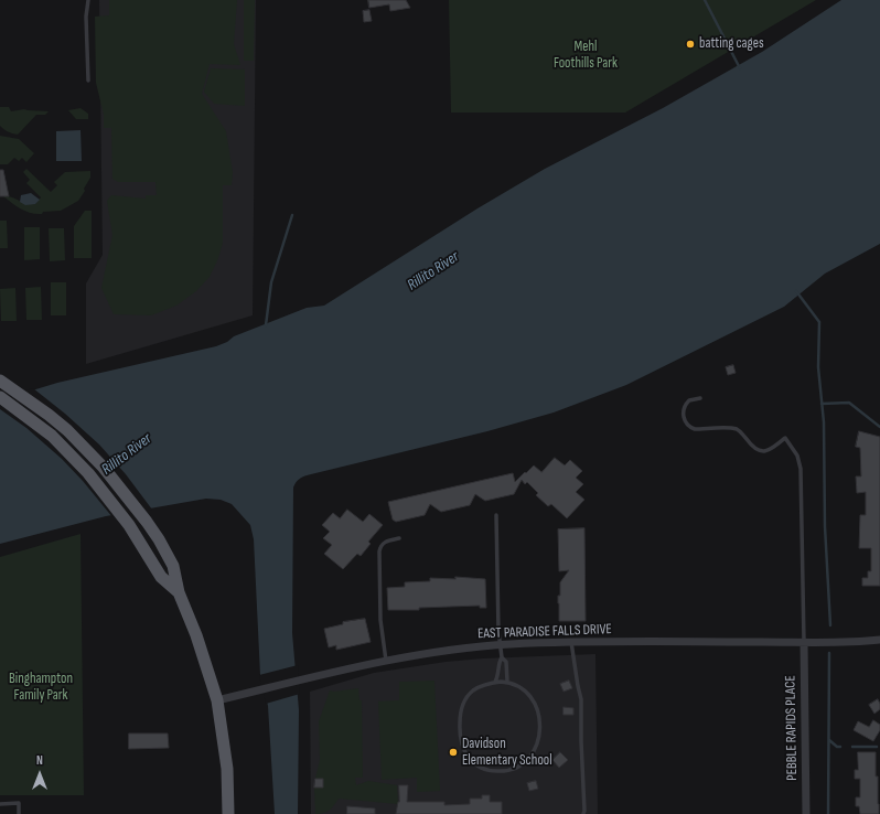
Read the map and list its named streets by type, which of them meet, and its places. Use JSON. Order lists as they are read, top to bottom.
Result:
{
  "streets": {
    "street": ["EAST PARADISE FALLS DRIVE", "PEBBLE RAPIDS PLACE"]
  },
  "crossings": [
    ["EAST PARADISE FALLS DRIVE", "PEBBLE RAPIDS PLACE"]
  ],
  "water": ["Rillito River"],
  "parks": ["Mehl Foothills Park", "Binghampton Family Park"],
  "places": ["batting cages", "Davidson Elementary School"],
  "north": "top"
}
